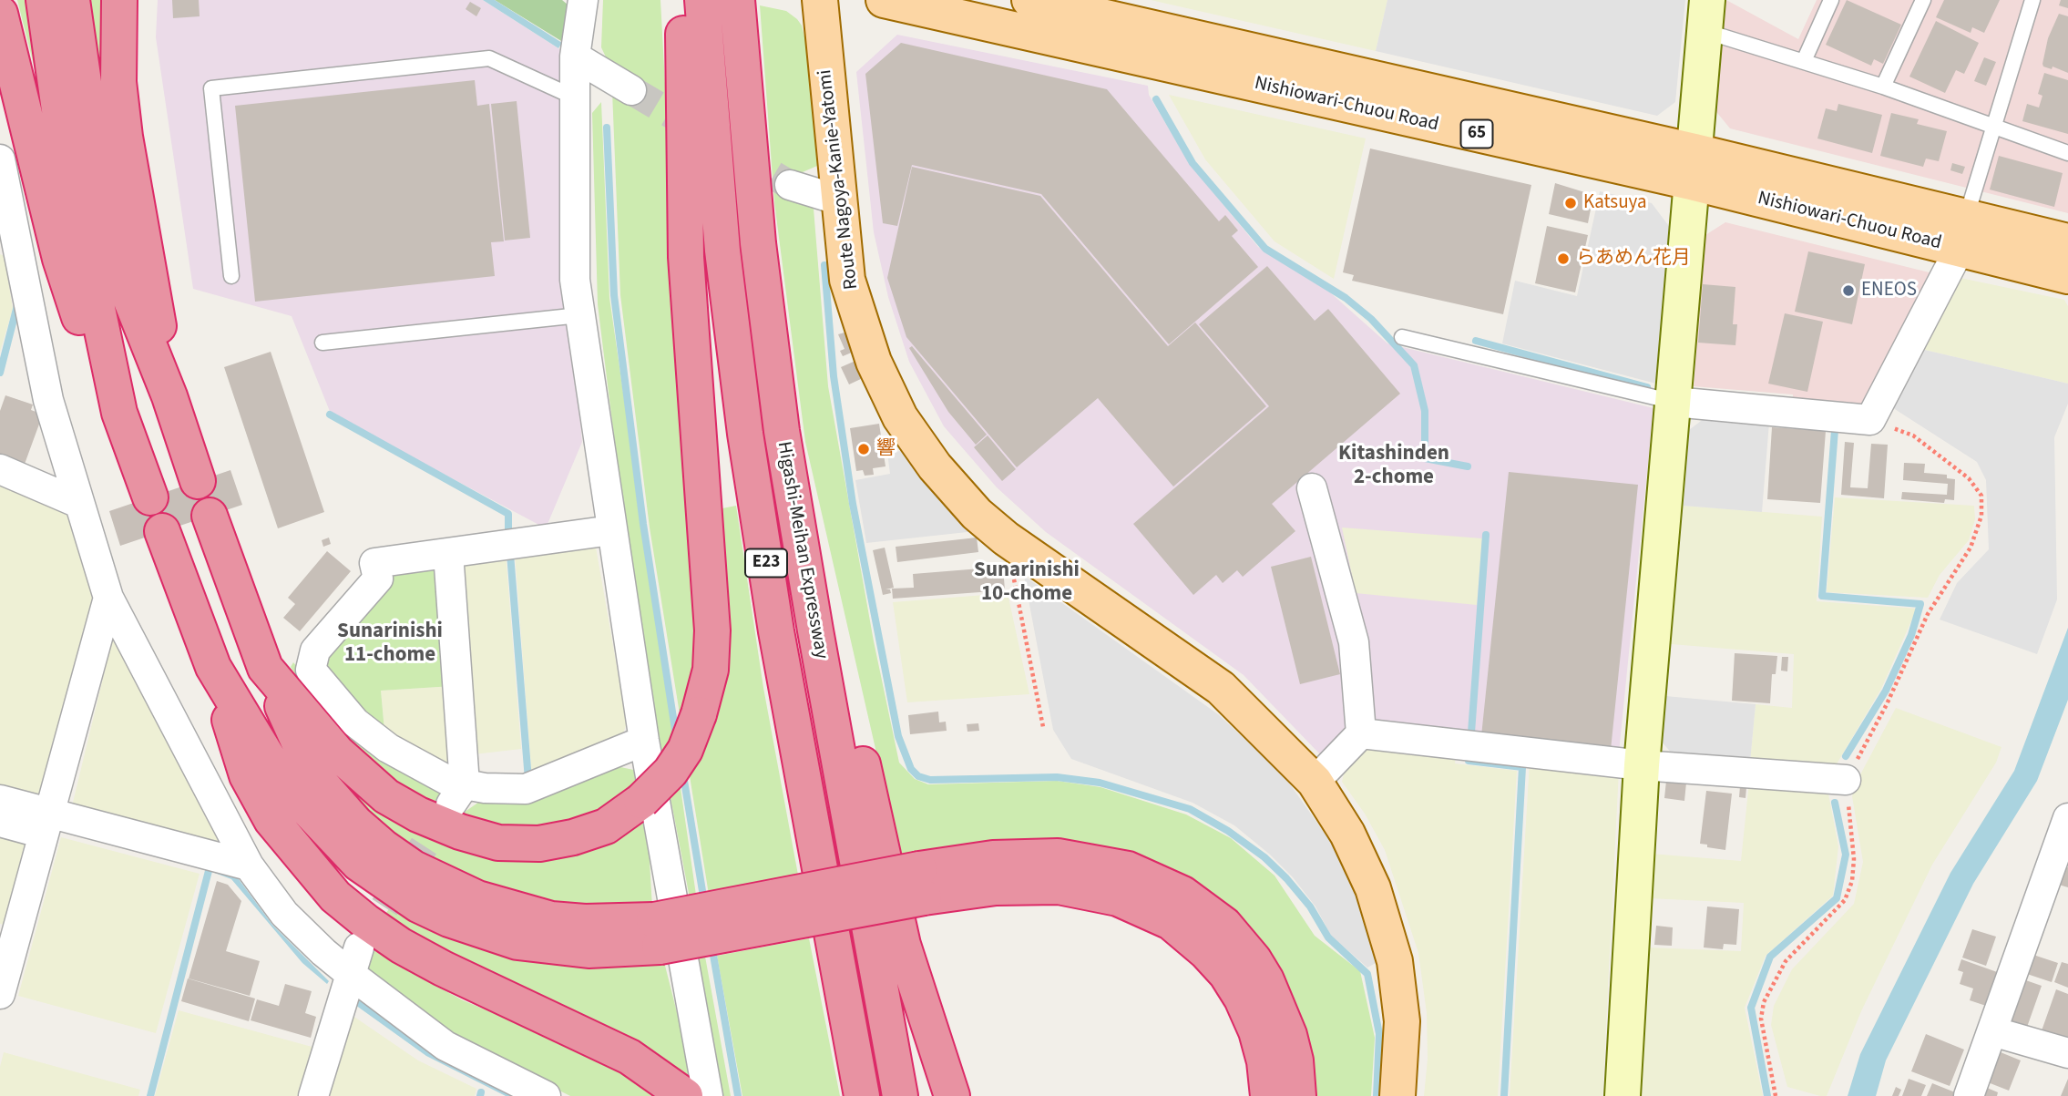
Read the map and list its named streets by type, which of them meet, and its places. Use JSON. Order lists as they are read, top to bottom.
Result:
{
  "streets": {
    "highway": ["Higashi-Meihan Expressway", "E23"],
    "main road": ["Nishiowari-Chuou Road", "65", "Route Nagoya-Kanie-Yatomi"]
  },
  "districts": ["Kitashinden 2-chome", "Sunarinishi 10-chome", "Sunarinishi 11-chome"],
  "places": [
    "Katsuya",
    "らあめん花月",
    "ENEOS",
    "響"
  ]
}
